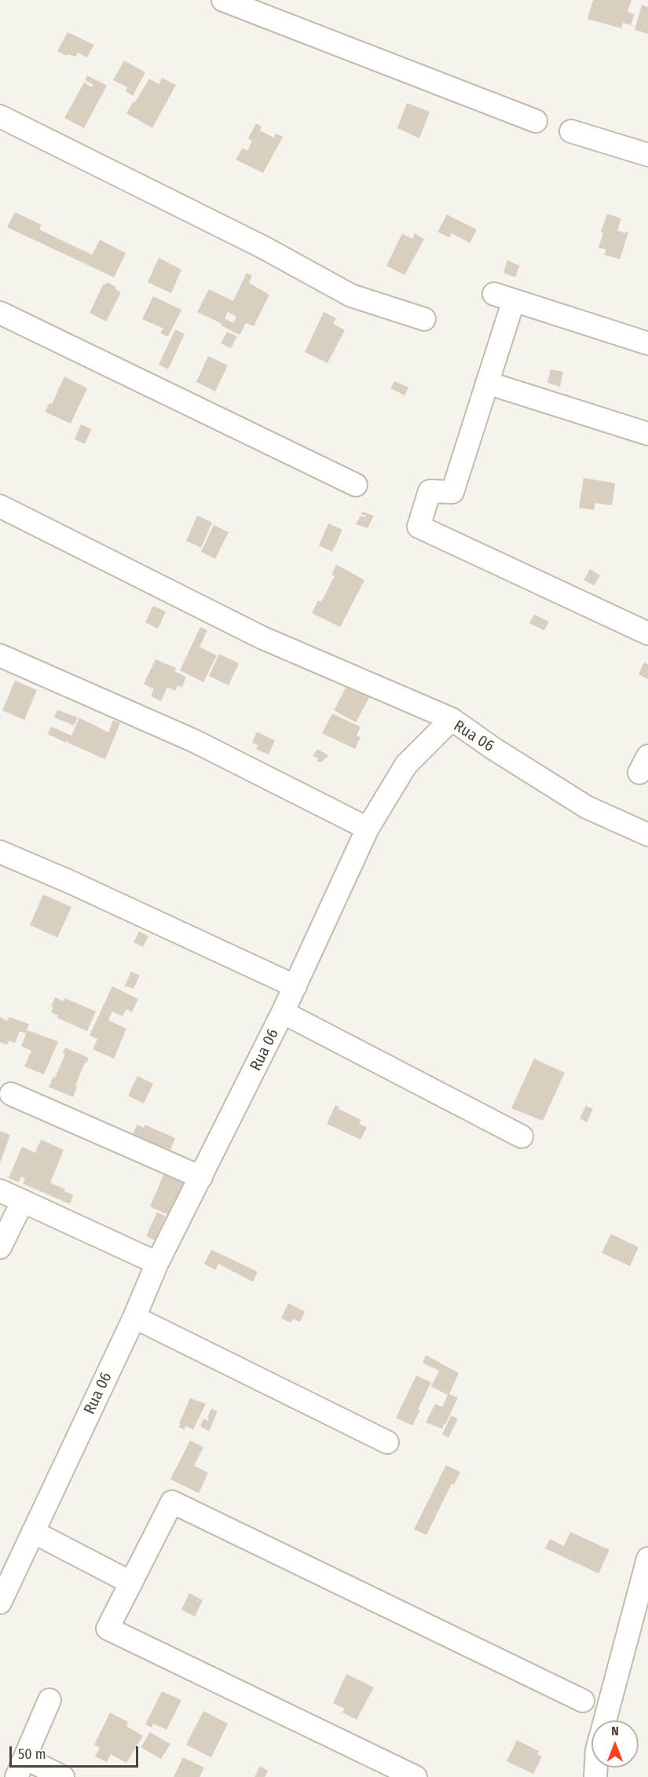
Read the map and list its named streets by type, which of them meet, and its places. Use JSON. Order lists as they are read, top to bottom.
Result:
{
  "streets": {
    "street": ["Rua 06"]
  },
  "scale_bar": "50 m",
  "north": "top"
}
